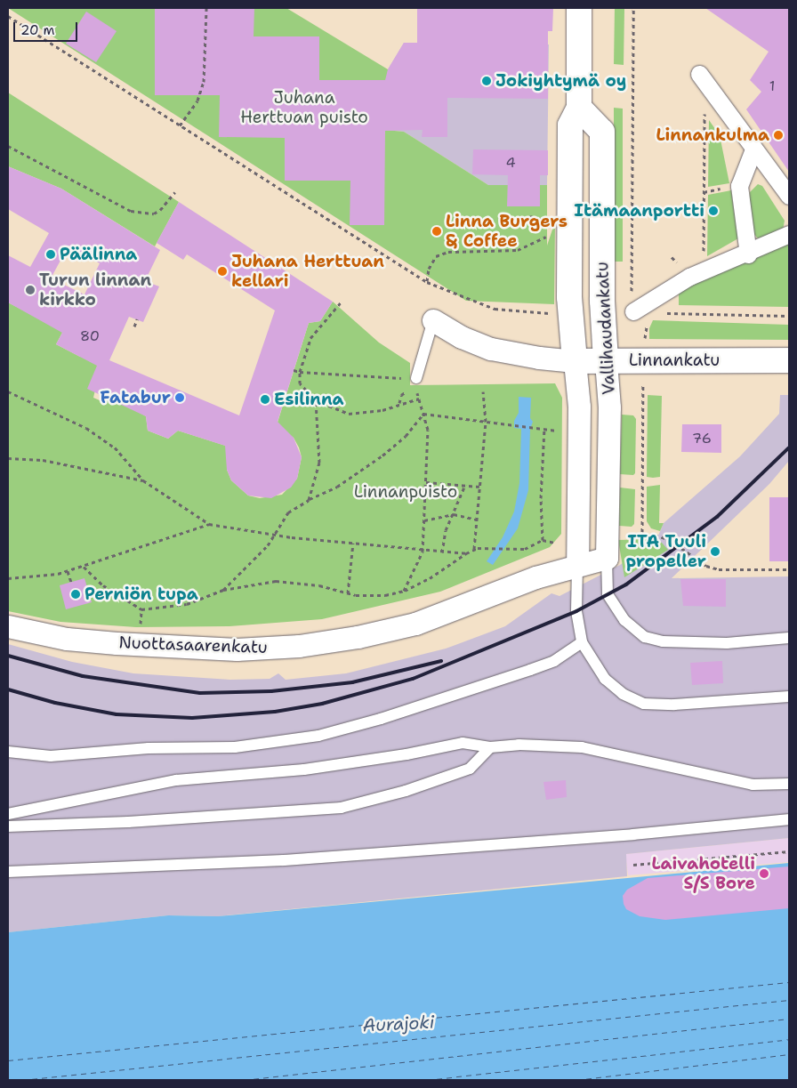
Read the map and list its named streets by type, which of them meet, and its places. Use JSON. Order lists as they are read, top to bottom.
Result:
{
  "streets": {
    "street": ["Vallihaudankatu", "Linnankatu", "Nuottasaarenkatu"]
  },
  "crossings": [
    ["Vallihaudankatu", "Linnankatu"],
    ["Vallihaudankatu", "Nuottasaarenkatu"]
  ],
  "water": ["Aurajoki"],
  "parks": ["Juhana Herttuan puisto", "Linnanpuisto"],
  "places": [
    "Jokiyhtymä oy",
    "Linnankulma",
    "Itämaanportti",
    "Linna Burgers & Coffee",
    "Päälinna",
    "Juhana Herttuan kellari",
    "Turun linnan kirkko",
    "Fatabur",
    "Esilinna",
    "ITA Tuuli propeller",
    "Perniön tupa",
    "Laivahotelli S/S Bore"
  ],
  "house_numbers": [
    "1",
    "4",
    "80",
    "76"
  ],
  "scale_bar": "20 m"
}
